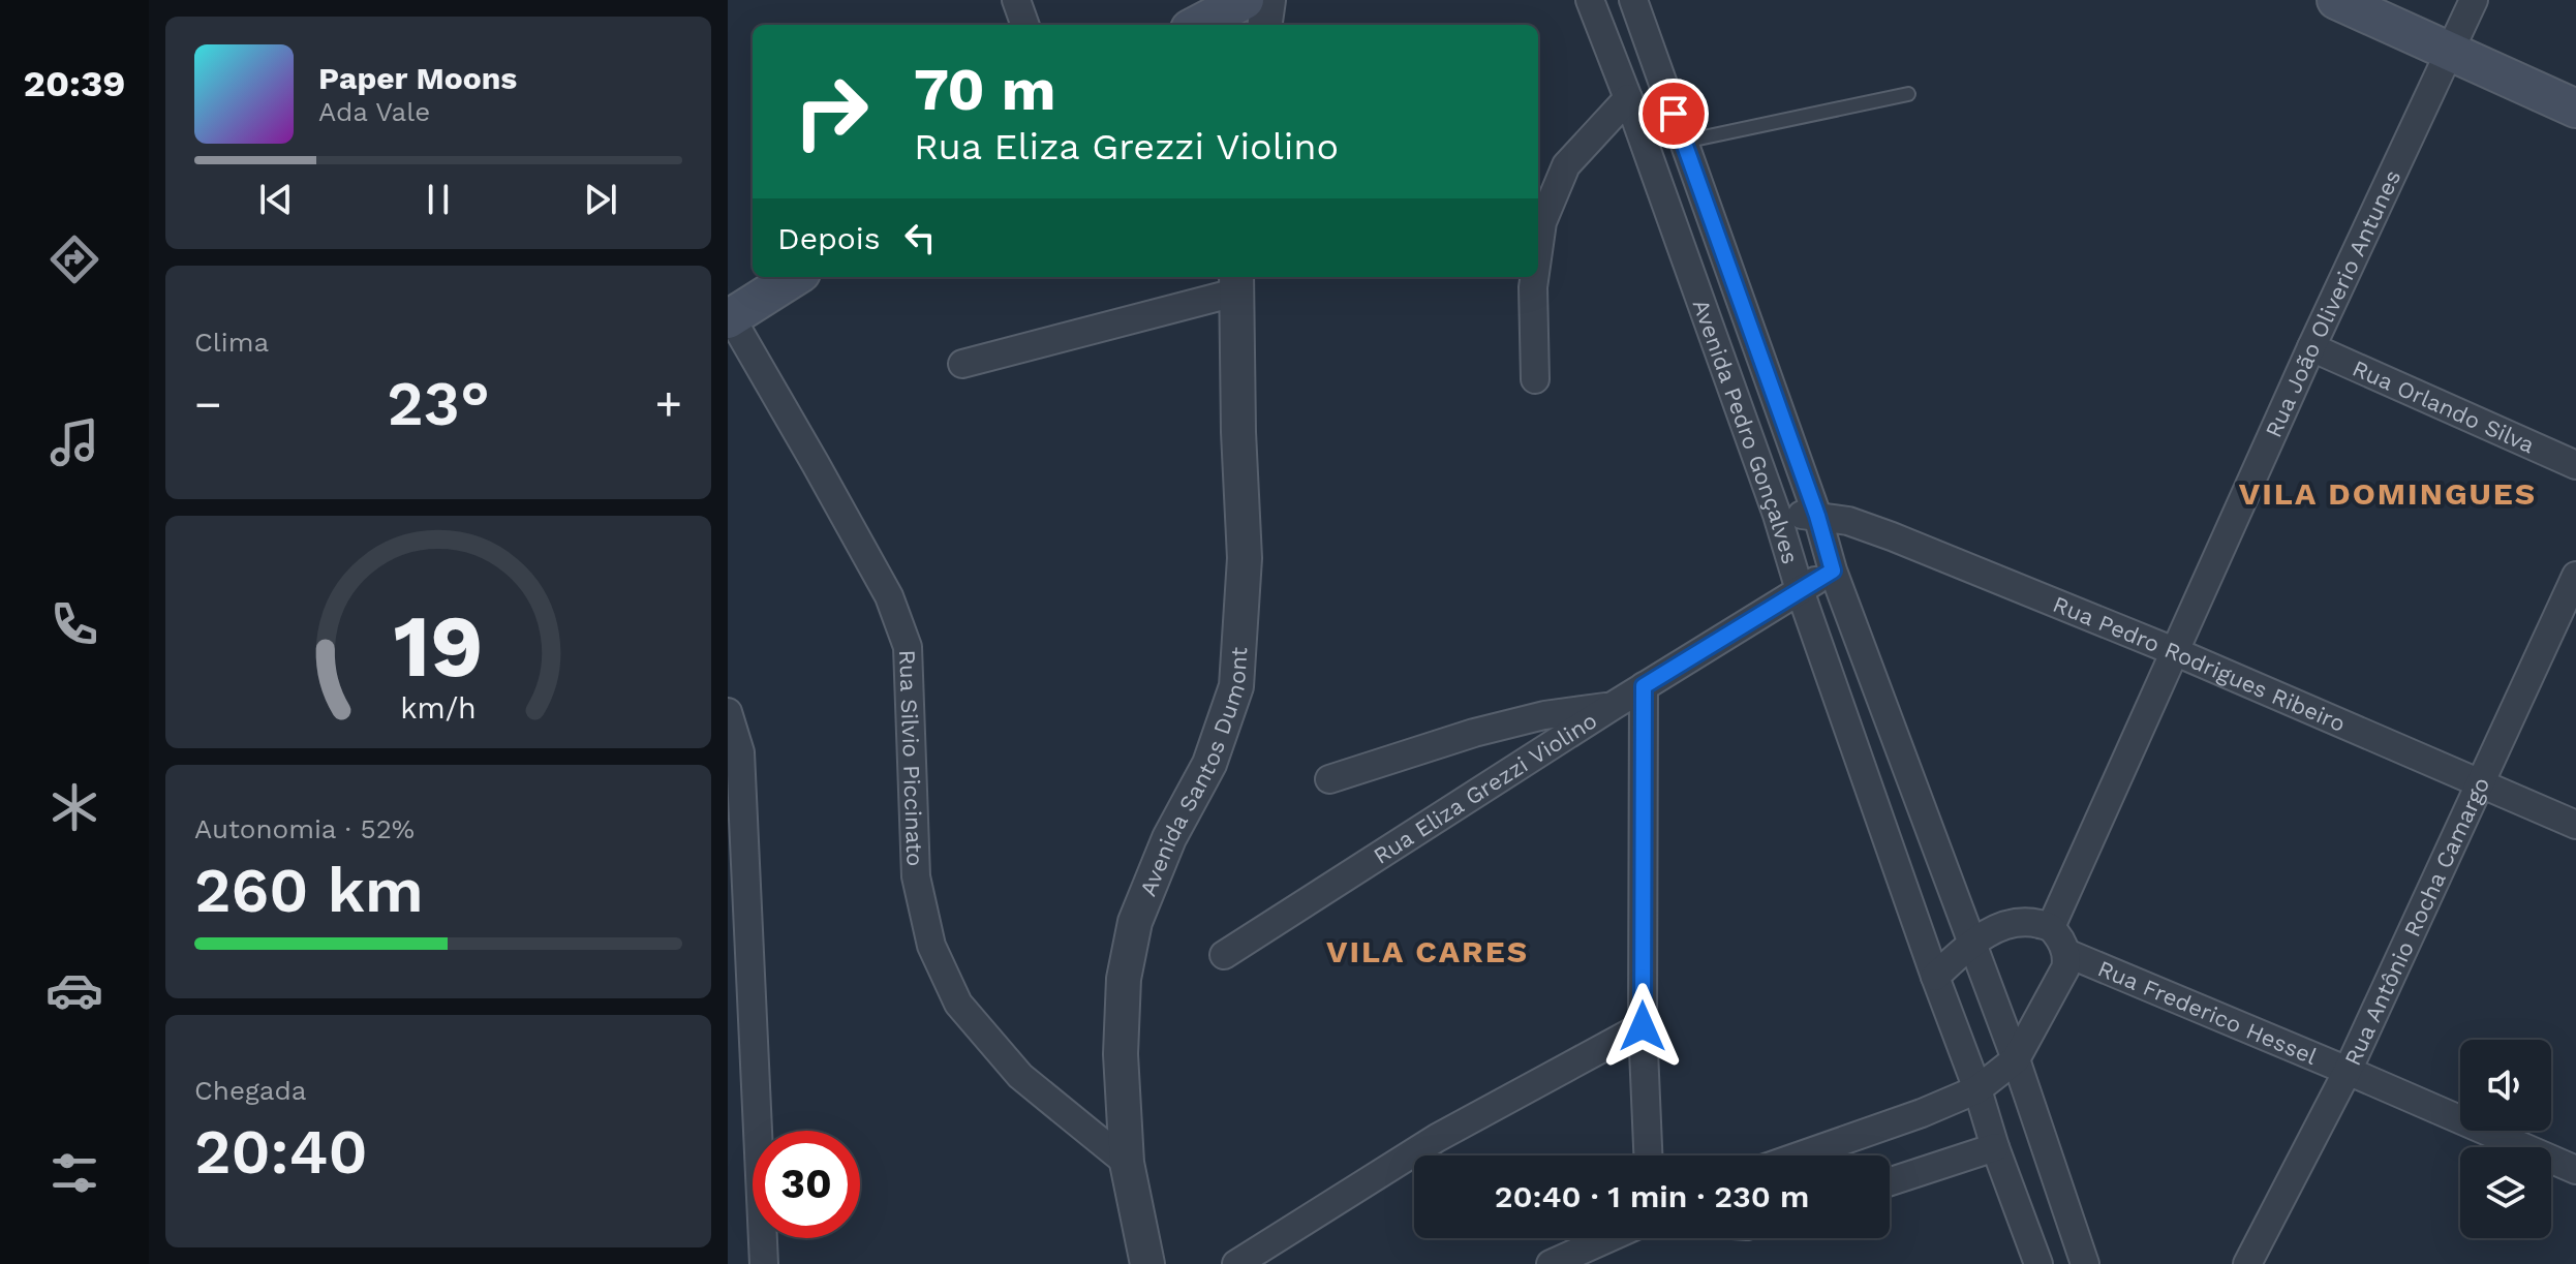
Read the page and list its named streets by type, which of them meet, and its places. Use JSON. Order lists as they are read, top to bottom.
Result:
{
  "streets": {
    "street": [
      "Rua João Oliverio Antunes",
      "Rua Orlando Silva",
      "Avenida Pedro Gonçalves",
      "Rua Pedro Rodrigues Ribeiro",
      "Rua Silvio Piccinato",
      "Avenida Santos Dumont",
      "Rua Eliza Grezzi Violino",
      "Rua Antônio Rocha Camargo",
      "Rua Frederico Hessel"
    ]
  },
  "crossings": [
    ["Rua João Oliverio Antunes", "Rua Orlando Silva"],
    ["Rua João Oliverio Antunes", "Rua Pedro Rodrigues Ribeiro"],
    ["Avenida Pedro Gonçalves", "Rua Pedro Rodrigues Ribeiro"],
    ["Avenida Pedro Gonçalves", "Rua Eliza Grezzi Violino"],
    ["Rua Pedro Rodrigues Ribeiro", "Rua Antônio Rocha Camargo"],
    ["Rua Silvio Piccinato", "Avenida Santos Dumont"],
    ["Rua Antônio Rocha Camargo", "Rua Frederico Hessel"]
  ],
  "districts": ["VILA DOMINGUES", "VILA CARES"],
  "page": {
    "tabs": "20:39",
    "turn": ["70 m", "Rua Eliza Grezzi Violino"],
    "song": ["Paper Moons", "Ada Vale"],
    "then": "Depois",
    "tile": [
      "Clima",
      ["Autonomia · 52%", "260 km"],
      ["Chegada", "20:40"]
    ],
    "heat": ["−", "23°", "+"],
    "limit": "30",
    "trip": "20:40 · 1 min · 230 m",
    "gauge": ["19", "km/h"]
  }
}
